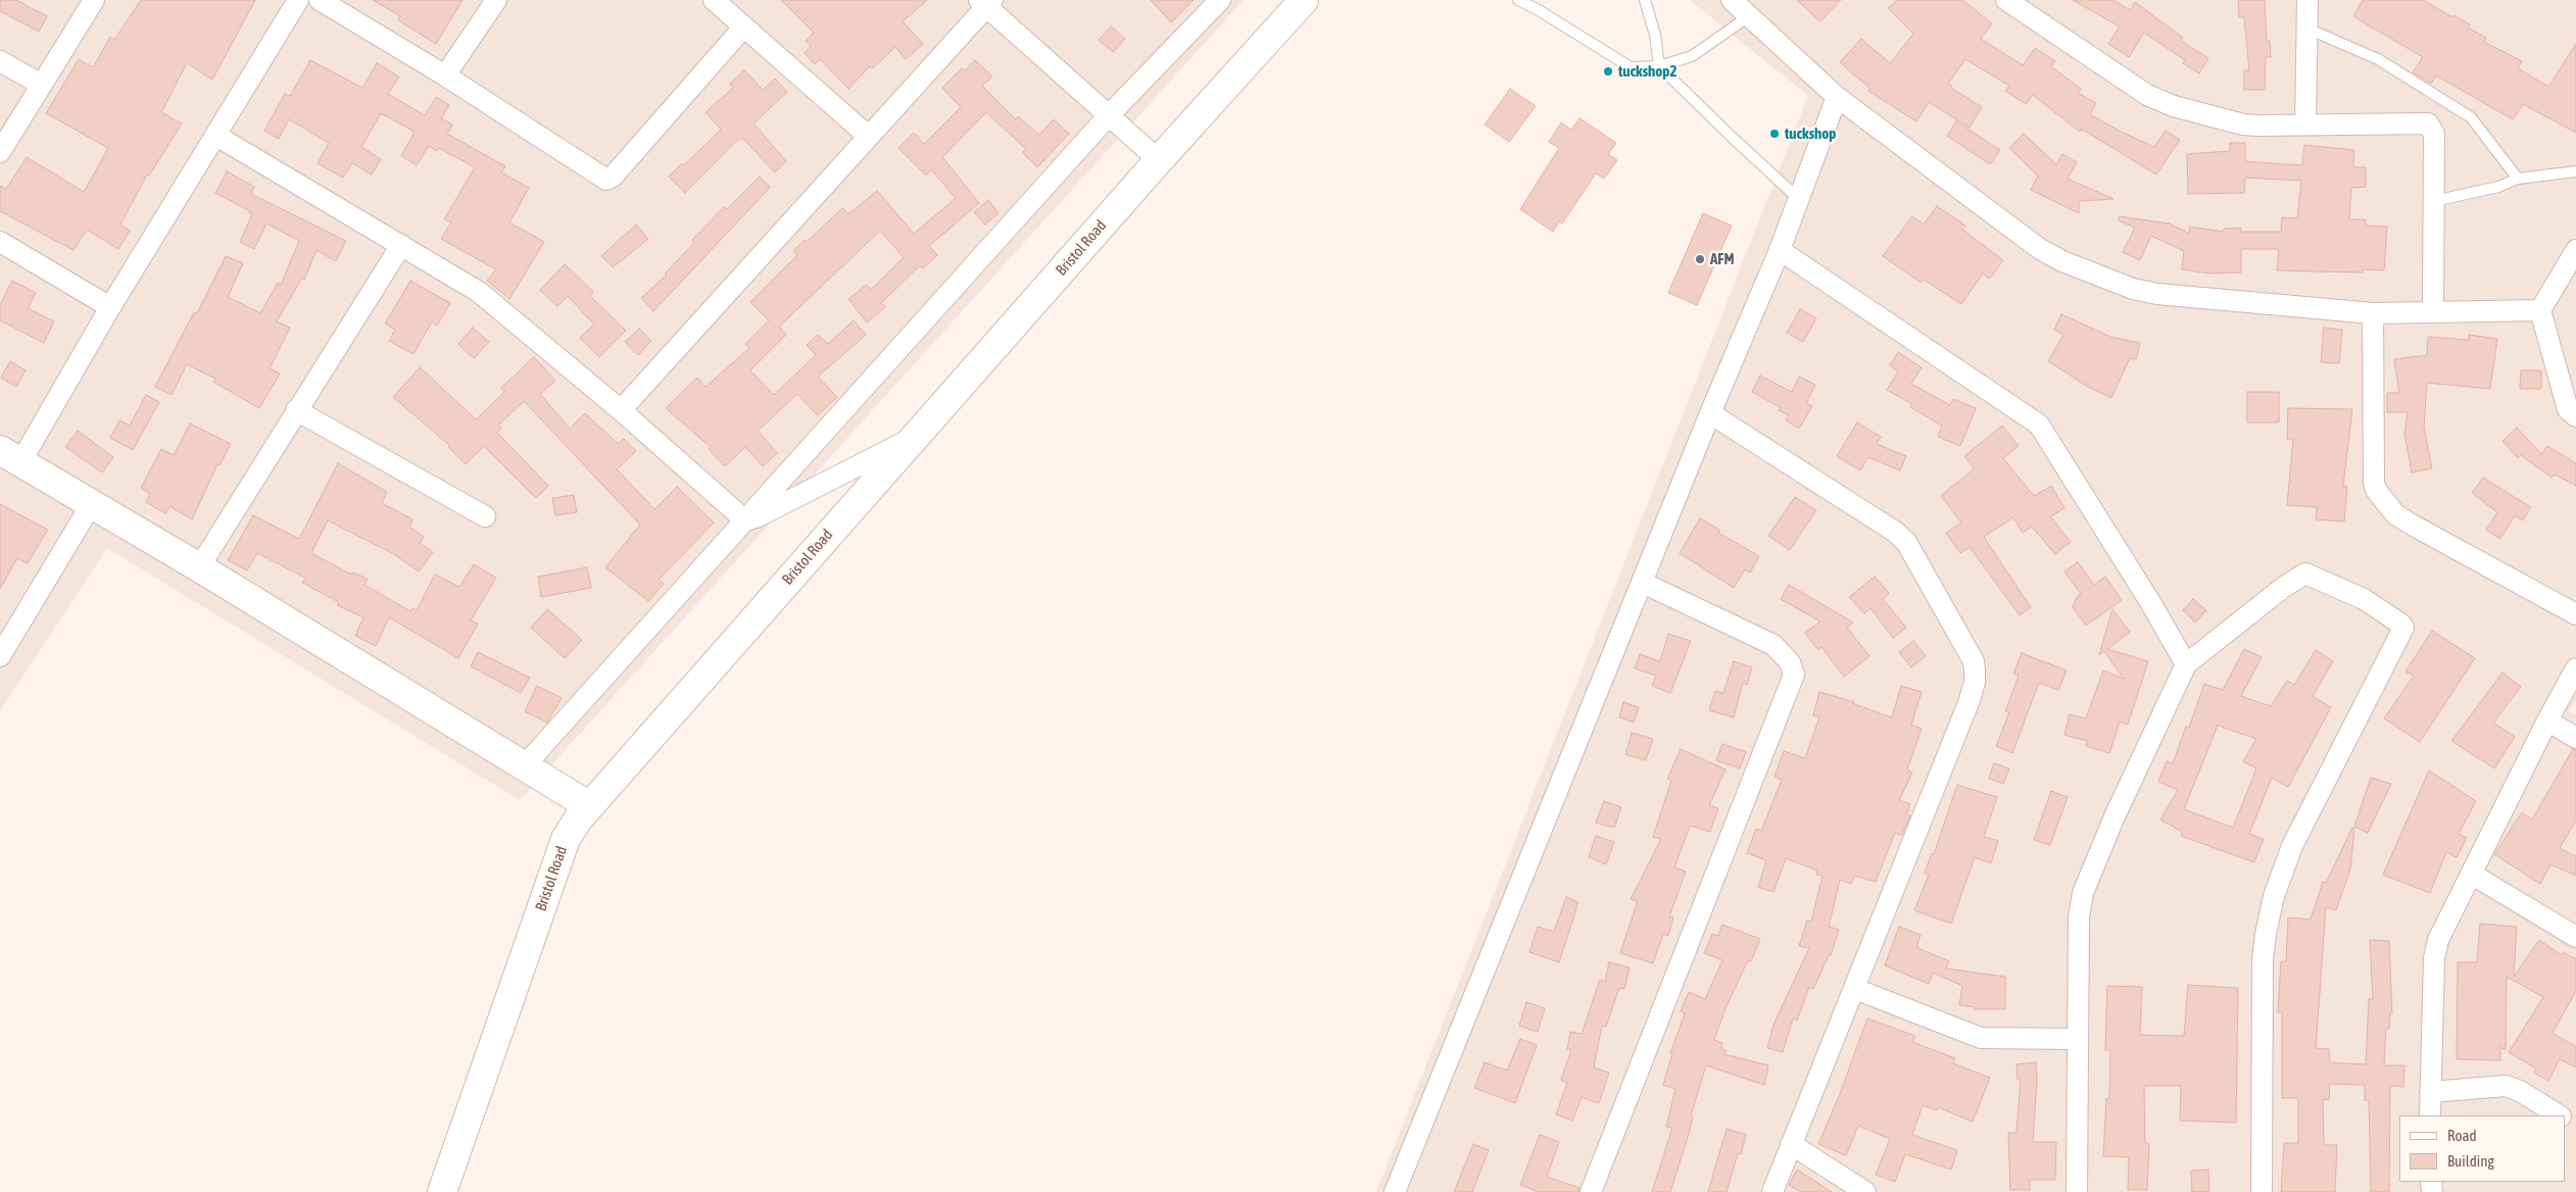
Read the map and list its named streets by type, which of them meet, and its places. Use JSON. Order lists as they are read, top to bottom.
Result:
{
  "streets": {
    "street": ["Bristol Road"]
  },
  "places": ["tuckshop2", "tuckshop", "AFM"],
  "legend": ["Road", "Building"]
}
